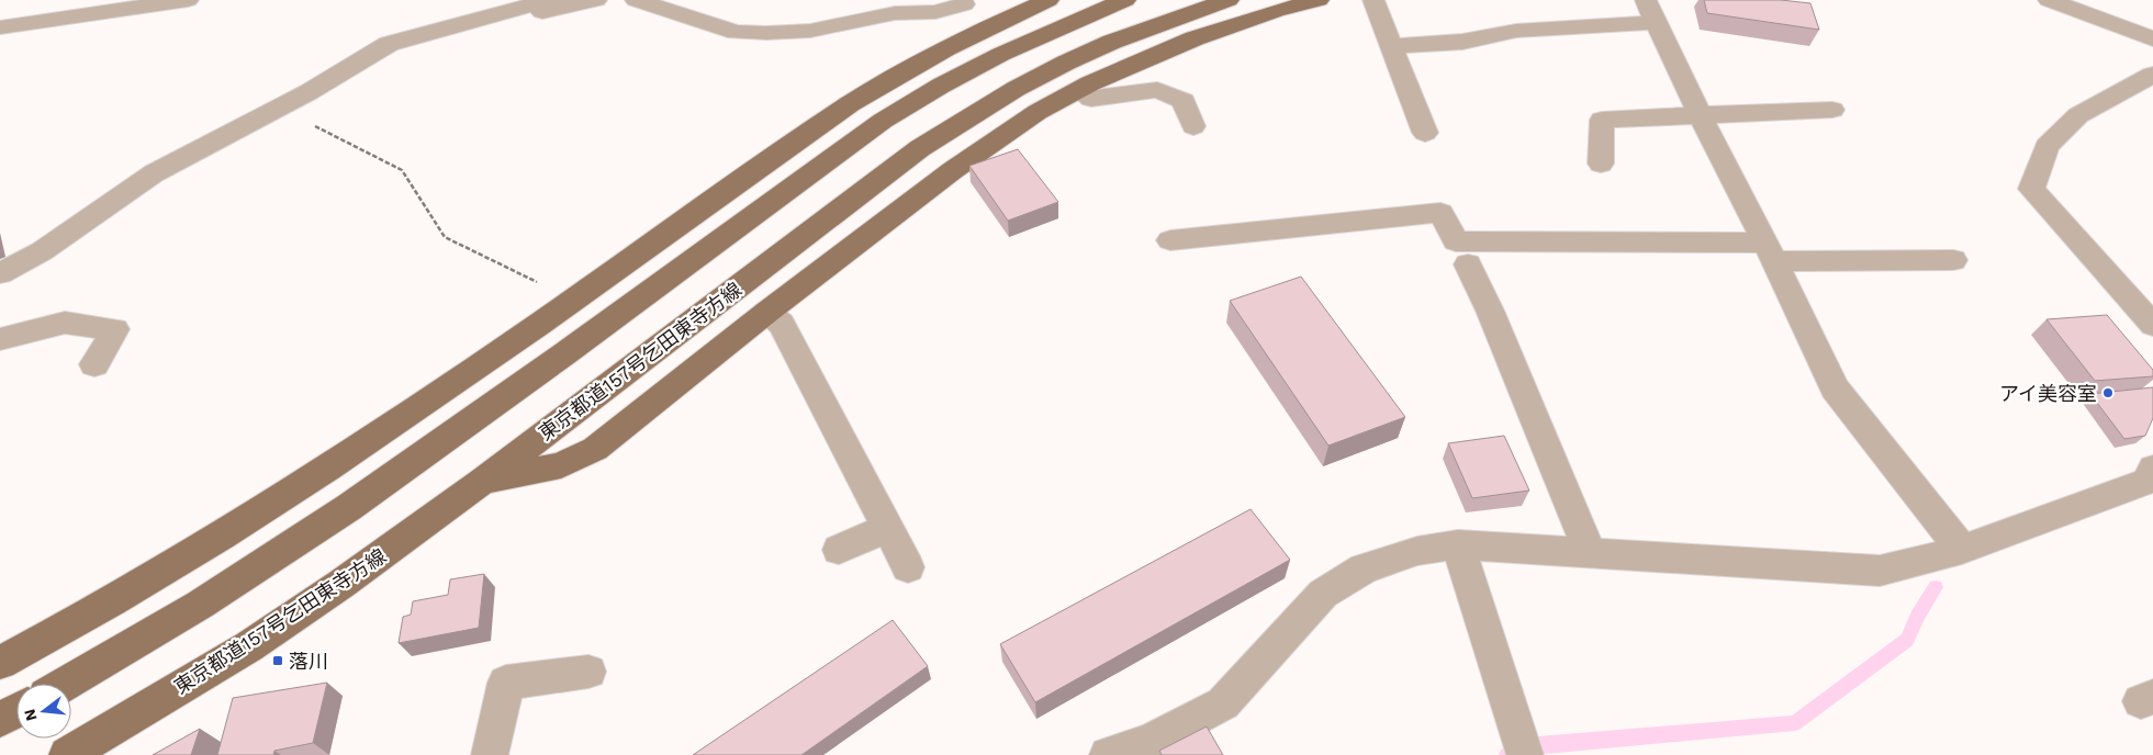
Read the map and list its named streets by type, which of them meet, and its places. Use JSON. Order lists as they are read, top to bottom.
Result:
{
  "streets": {
    "main road": ["東京都道157号乞田東寺方線"]
  },
  "places": {
    "other": ["アイ美容室"],
    "transit": ["落川"]
  },
  "north": "left"
}
